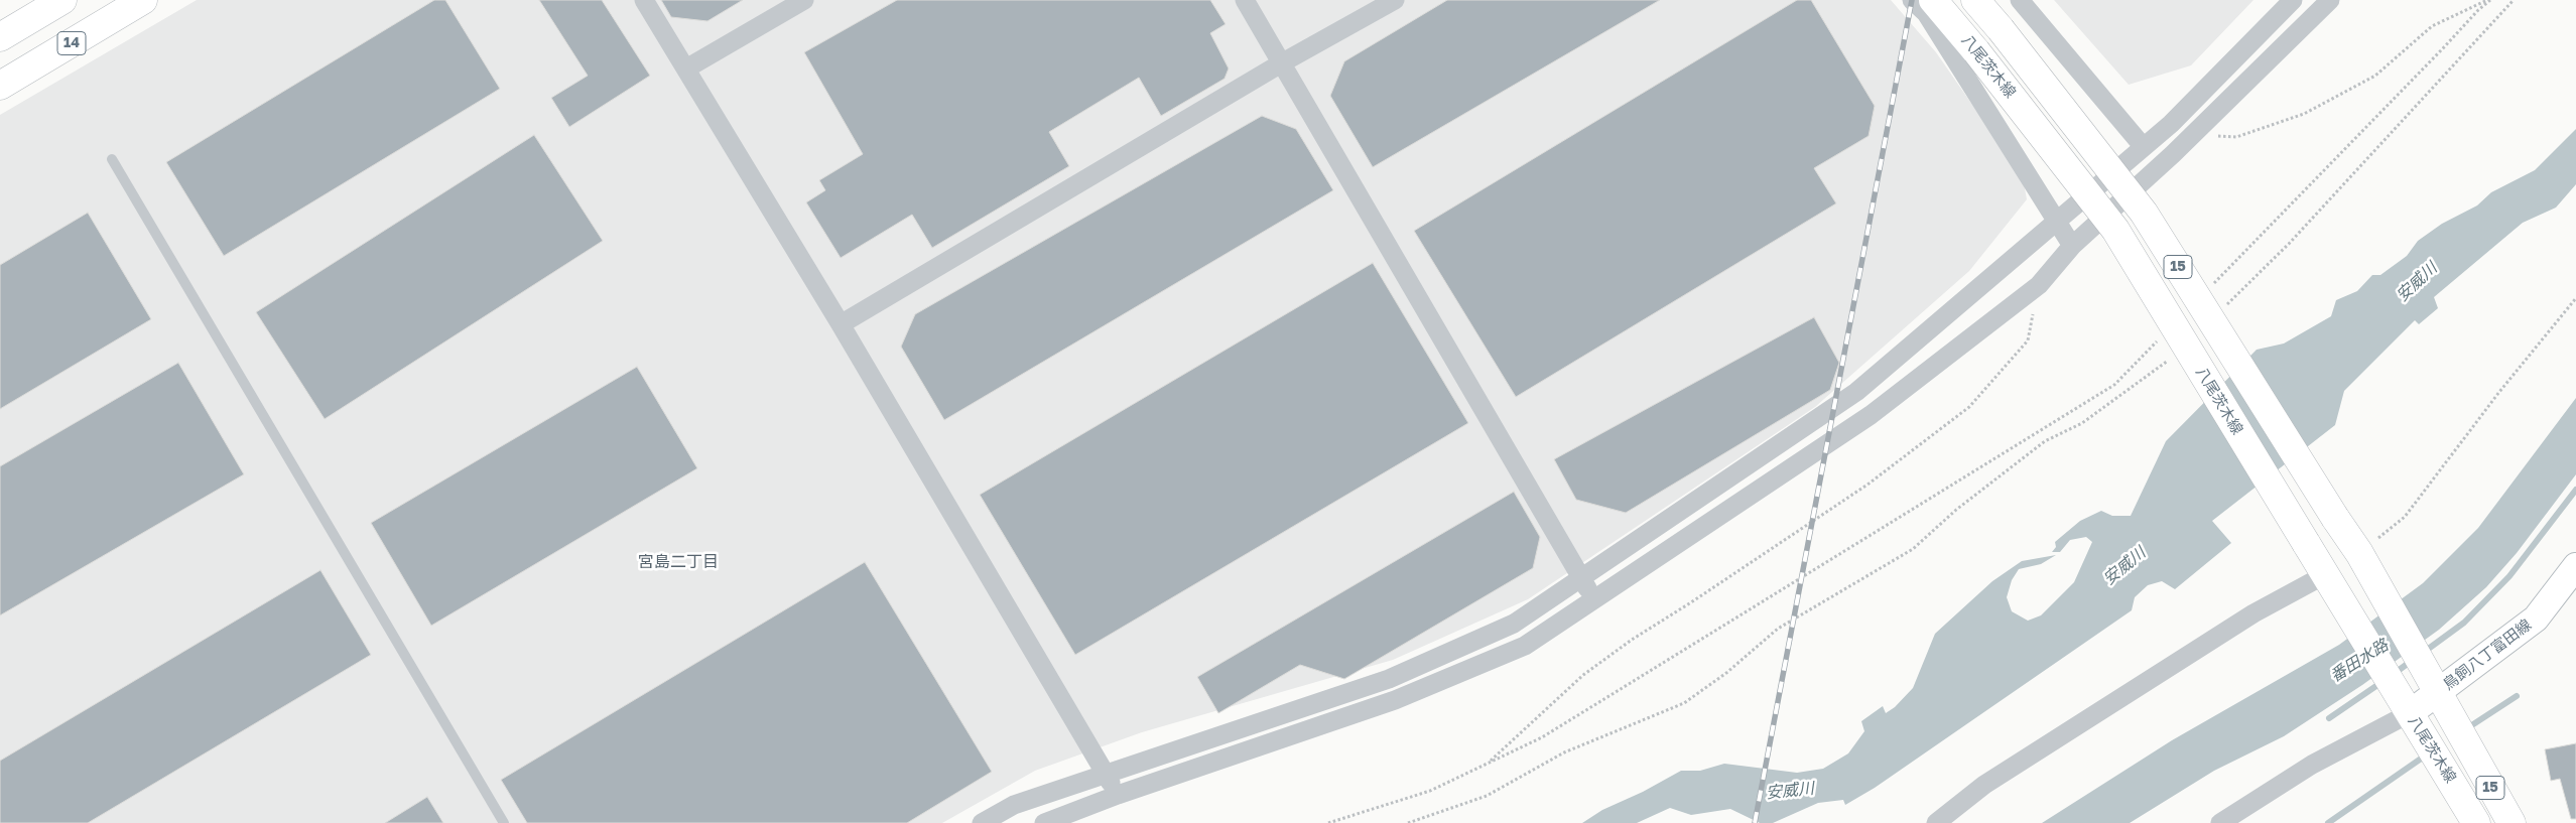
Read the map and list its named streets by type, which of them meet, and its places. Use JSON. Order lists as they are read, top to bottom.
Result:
{
  "streets": {
    "main road": [
      "14",
      "八尾茨木線",
      "15",
      "鳥飼八丁富田線"
    ]
  },
  "crossings": [
    ["八尾茨木線", "鳥飼八丁富田線"]
  ],
  "districts": ["宮島二丁目"],
  "water": ["安威川", "番田水路"]
}
